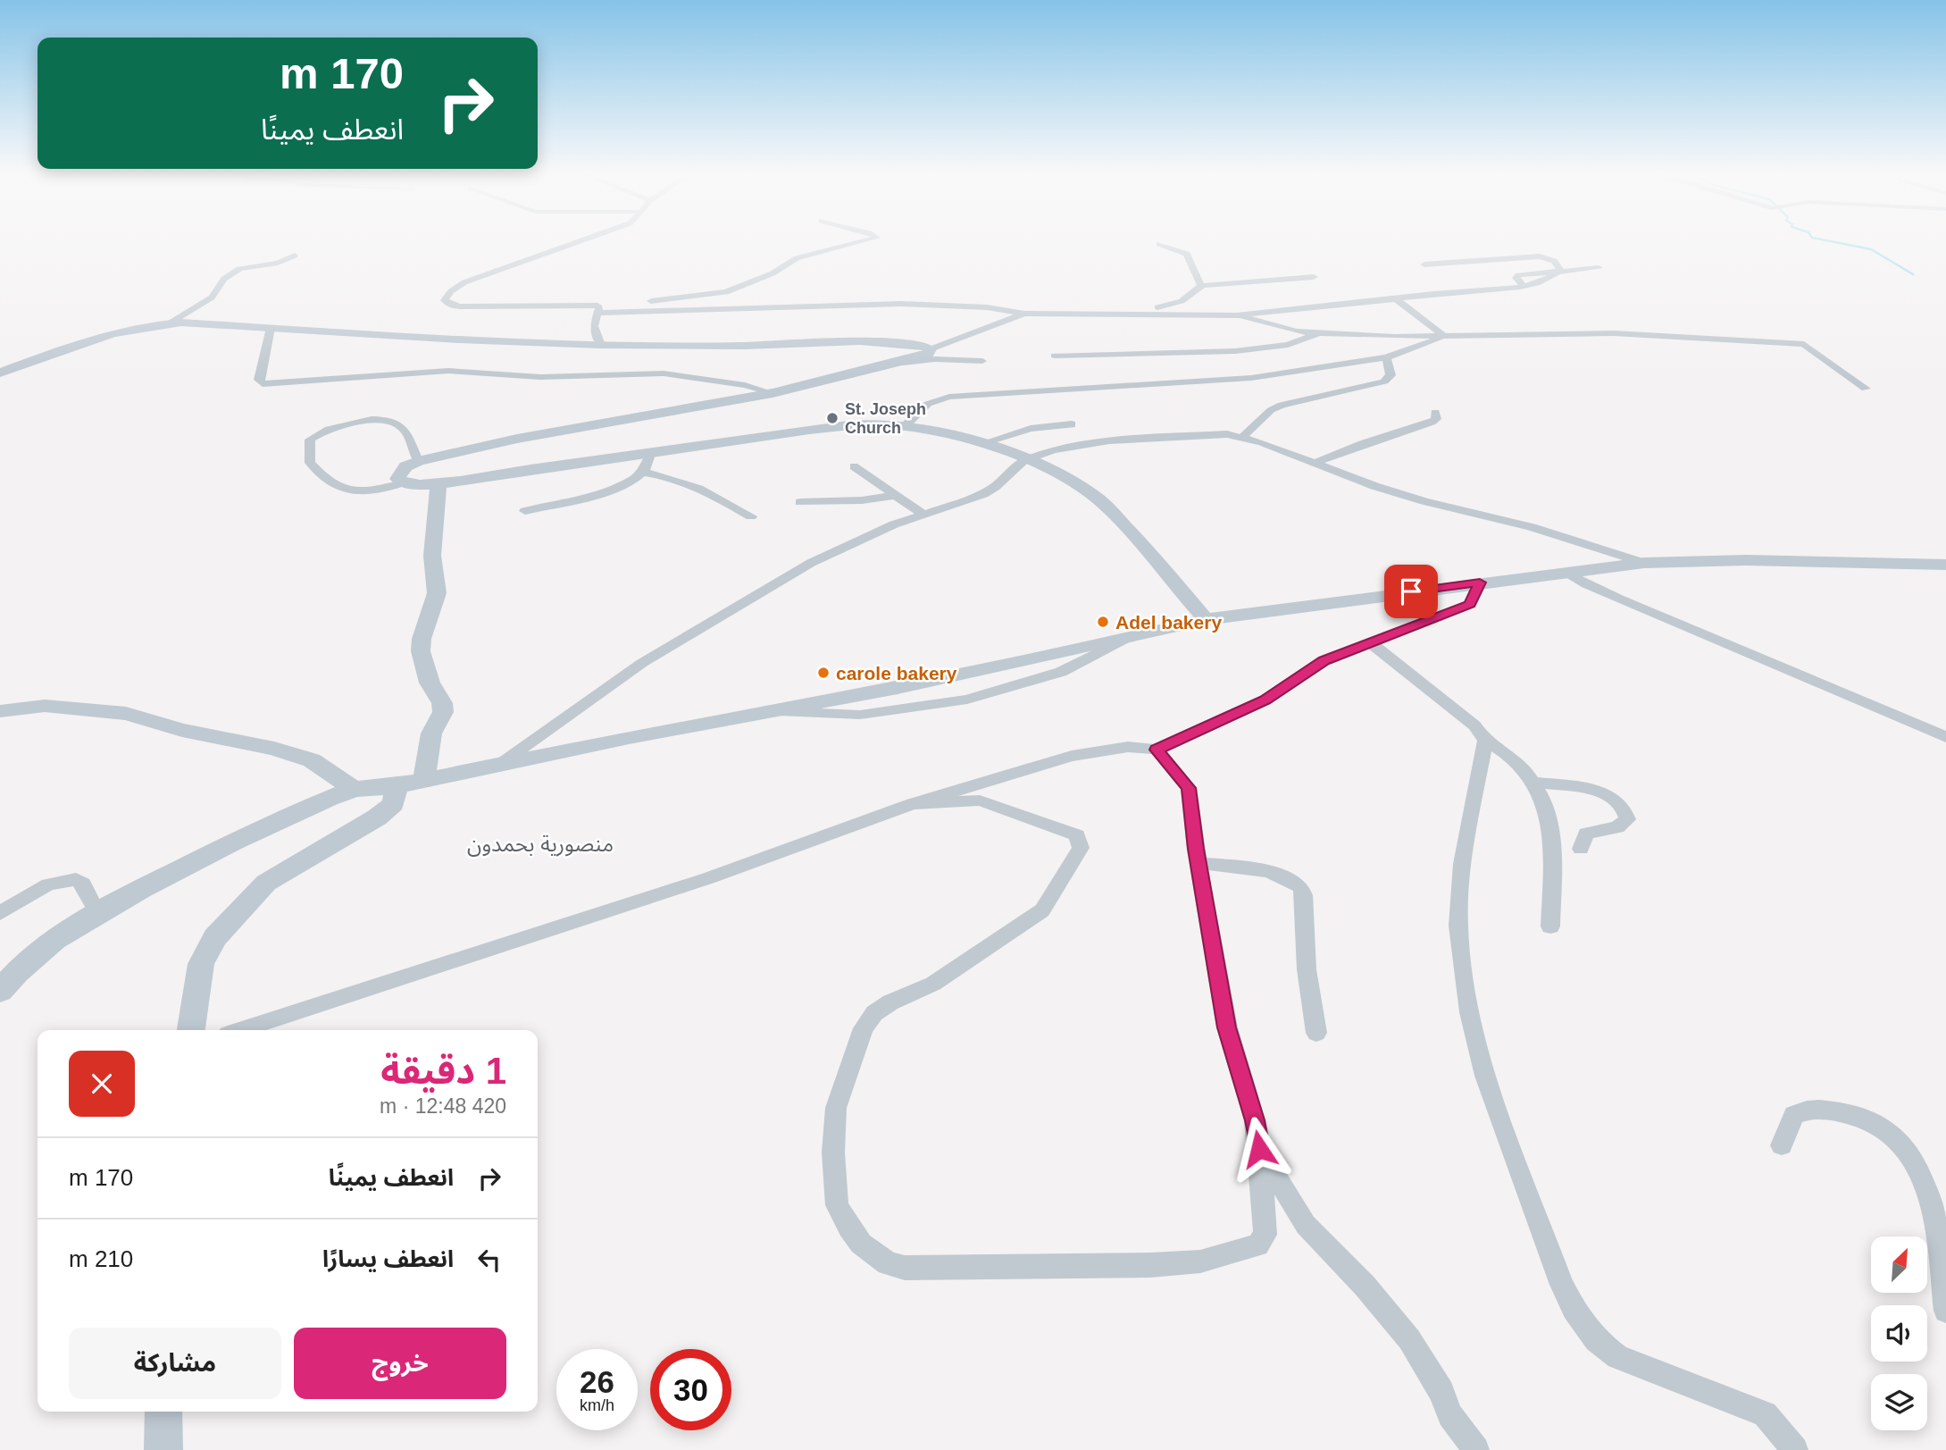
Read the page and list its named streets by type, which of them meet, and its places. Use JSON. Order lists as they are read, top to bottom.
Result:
{
  "districts": ["منصورية بحمدون"],
  "places": ["St. Joseph Church", "Adel bakery", "carole bakery"],
  "north": "top right",
  "page": {
    "turn": ["170 m", "انعطف يمينًا"],
    "heading": ["1 دقيقة", "420 m · 12:48"],
    "list": [
      {
        "name": "انعطف يمينًا",
        "value": "170 m"
      },
      {
        "name": "انعطف يسارًا",
        "value": "210 m"
      }
    ],
    "buttons": ["خروج", "مشاركة"],
    "speed": "26 km/h",
    "limit": "30"
  }
}
